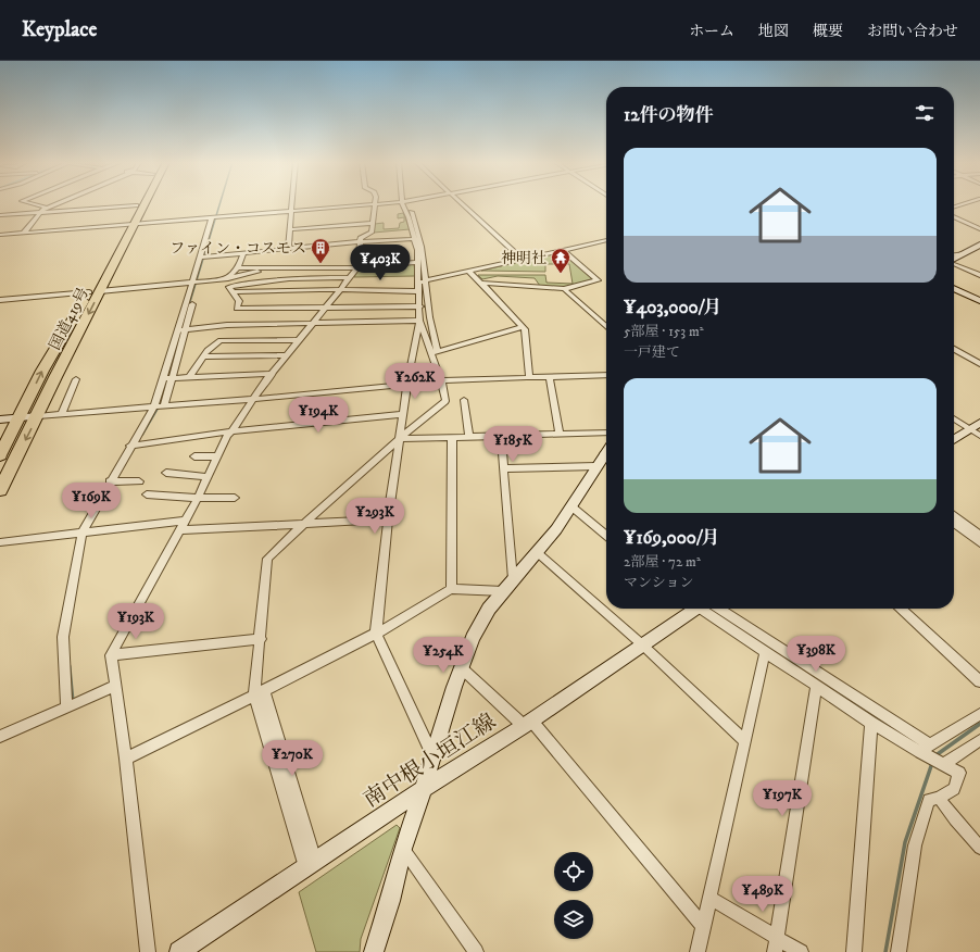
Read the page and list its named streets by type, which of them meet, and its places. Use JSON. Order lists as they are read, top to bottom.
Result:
{
  "streets": {
    "highway": ["国道419号"],
    "street": ["南中根小垣江線"]
  },
  "places": {
    "building": ["ファイン・コスモス"],
    "temple": ["神明社"]
  },
  "page": {
    "header": "Keyplace",
    "nav": [
      "ホーム",
      "地図",
      "概要",
      "お問い合わせ"
    ],
    "heading": "12件の物件",
    "list": [
      {
        "name": "¥403,000/月",
        "note": "5部屋 · 153 m² · 一戸建て"
      },
      {
        "name": "¥169,000/月",
        "note": "2部屋 · 72 m² · マンション"
      }
    ],
    "price": [
      "¥403K",
      "¥262K",
      "¥194K",
      "¥185K",
      "¥169K",
      "¥293K",
      "¥193K",
      "¥398K",
      "¥254K",
      "¥270K",
      "¥197K",
      "¥489K"
    ]
  }
}
